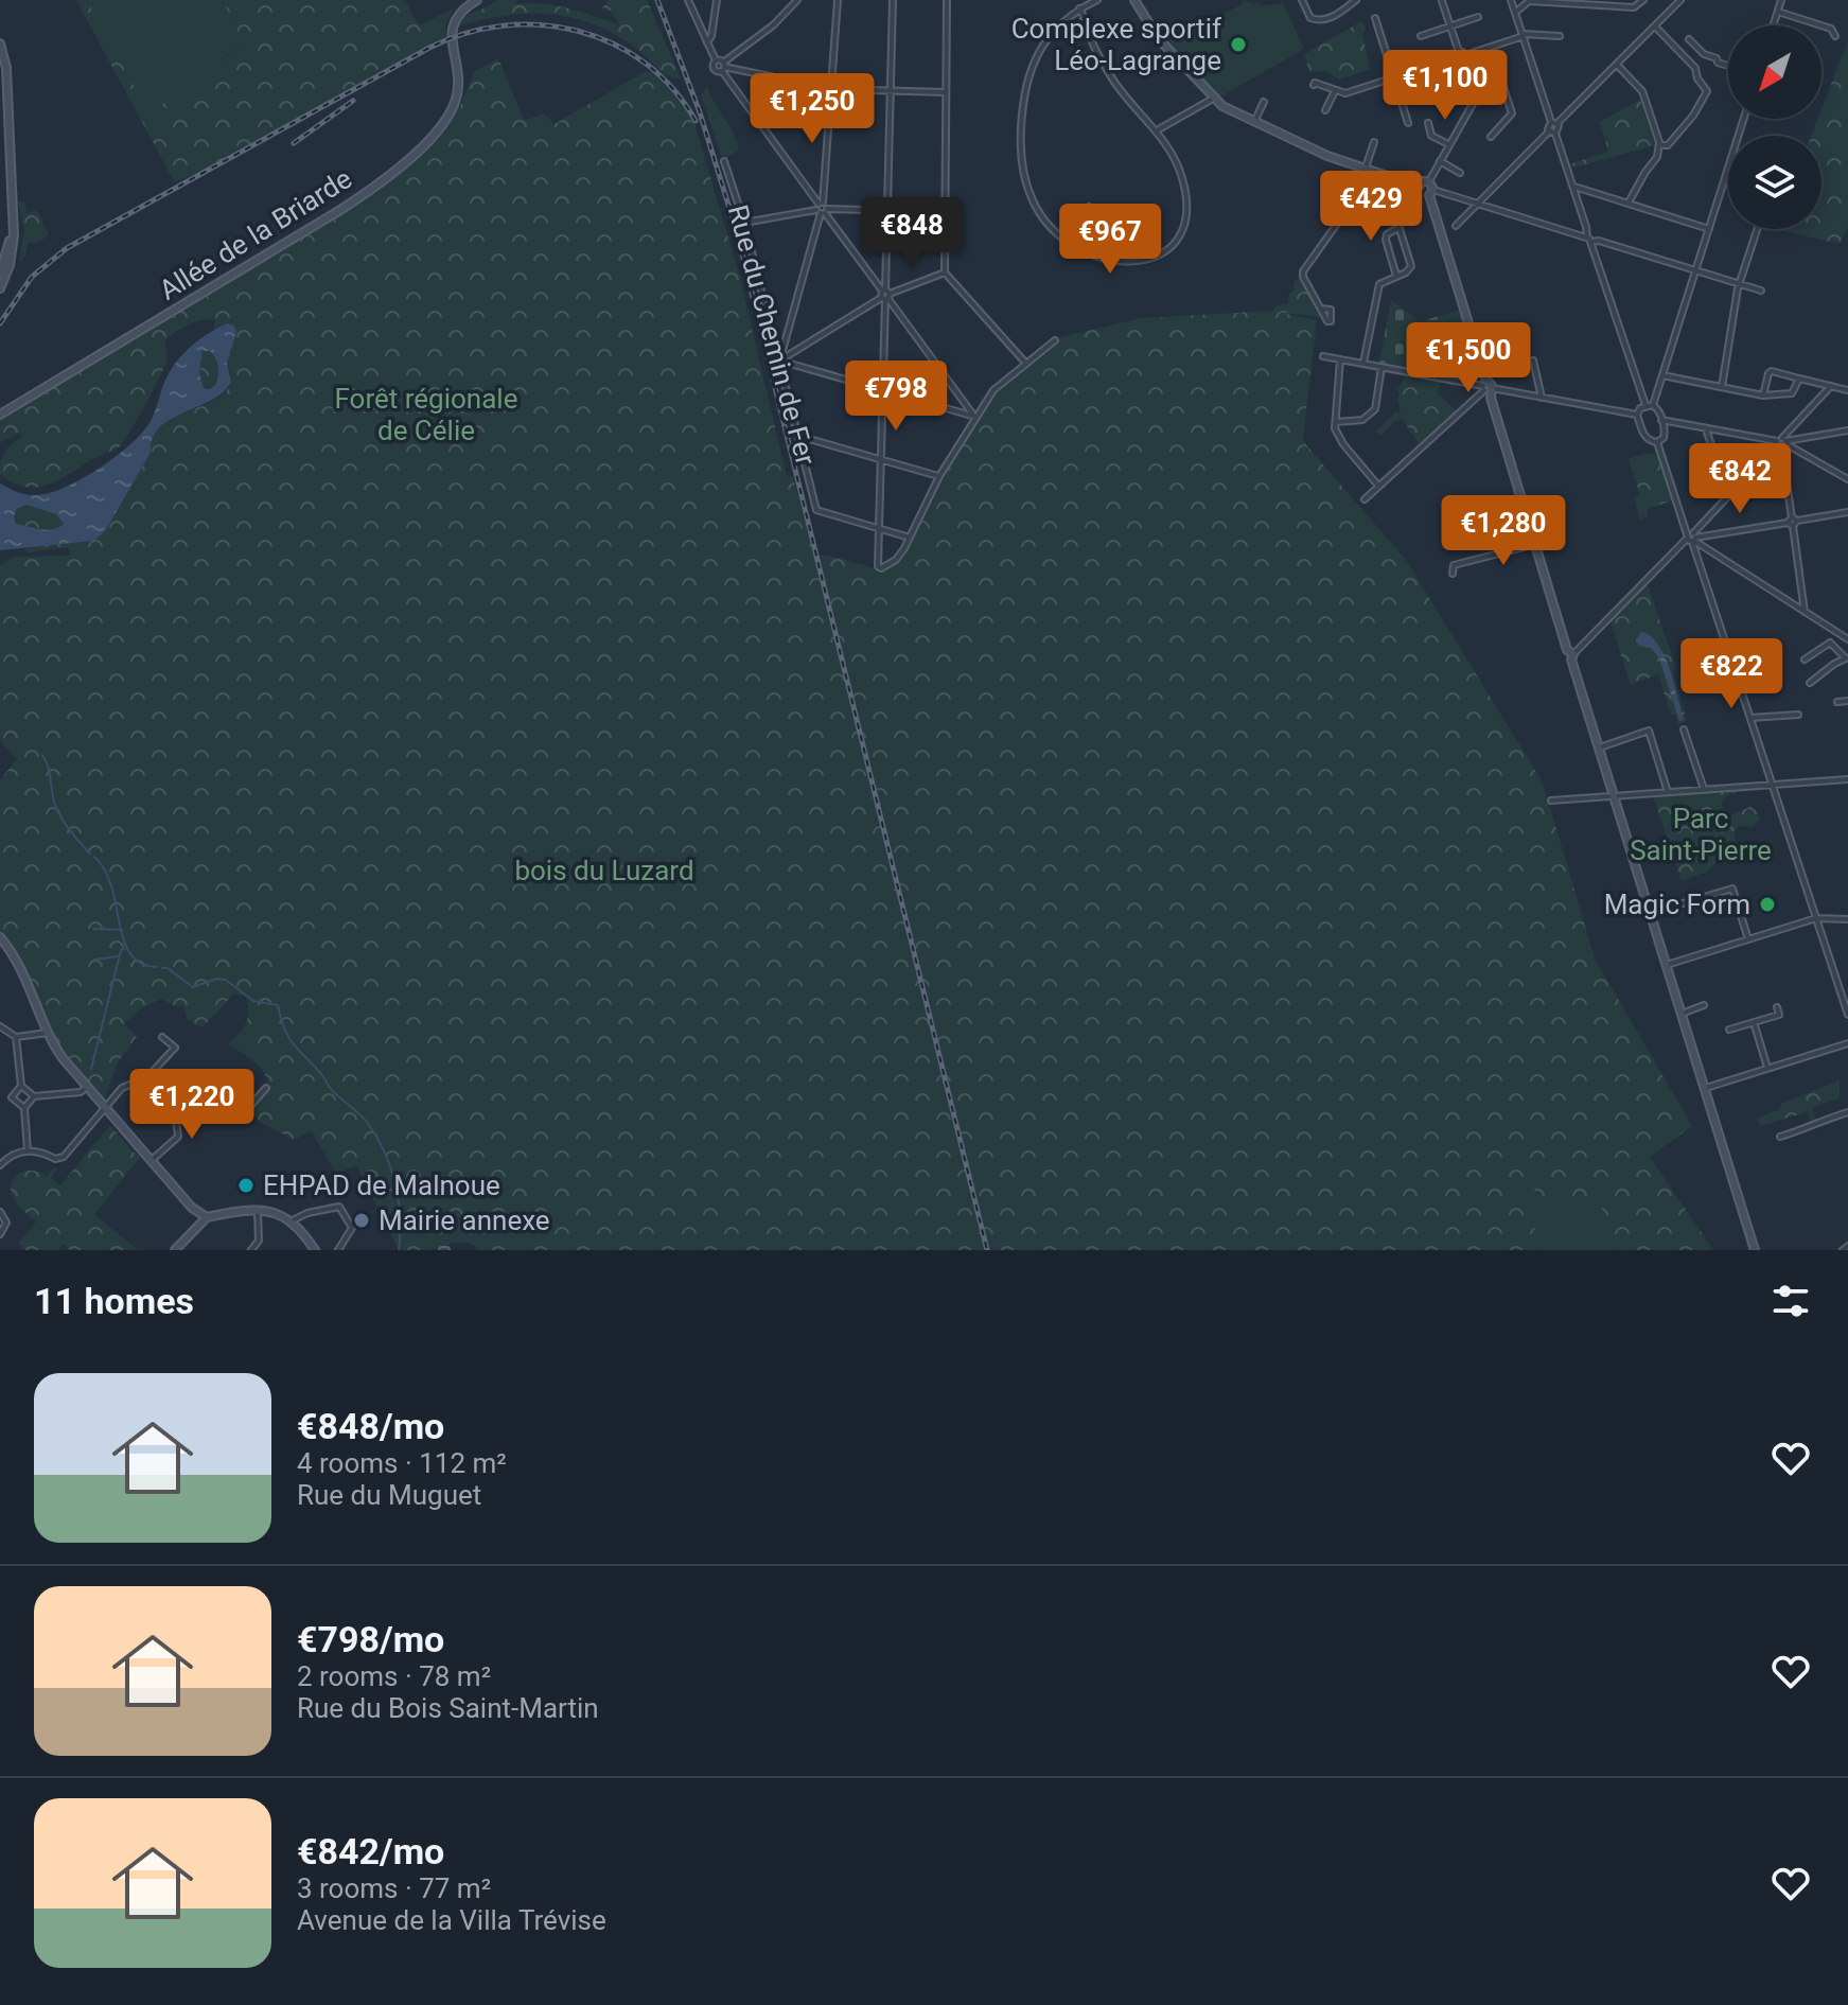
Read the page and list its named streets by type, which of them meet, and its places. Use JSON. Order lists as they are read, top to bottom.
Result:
{
  "streets": {
    "street": ["Allée de la Briarde", "Rue du Chemin de Fer"]
  },
  "parks": ["Forêt régionale de Célie", "Parc Saint-Pierre", "bois du Luzard"],
  "places": [
    "Complexe sportif Léo-Lagrange",
    "Magic Form",
    "EHPAD de Malnoue",
    "Mairie annexe"
  ],
  "north": "bottom left",
  "page": {
    "price": [
      "€1,100",
      "€1,250",
      "€429",
      "€848",
      "€967",
      "€1,500",
      "€798",
      "€842",
      "€1,280",
      "€822",
      "€1,220"
    ],
    "heading": "11 homes",
    "list": [
      {
        "name": "€848/mo",
        "note": "4 rooms · 112 m² · Rue du Muguet"
      },
      {
        "name": "€798/mo",
        "note": "2 rooms · 78 m² · Rue du Bois Saint-Martin"
      },
      {
        "name": "€842/mo",
        "note": "3 rooms · 77 m² · Avenue de la Villa Trévise"
      }
    ]
  }
}
